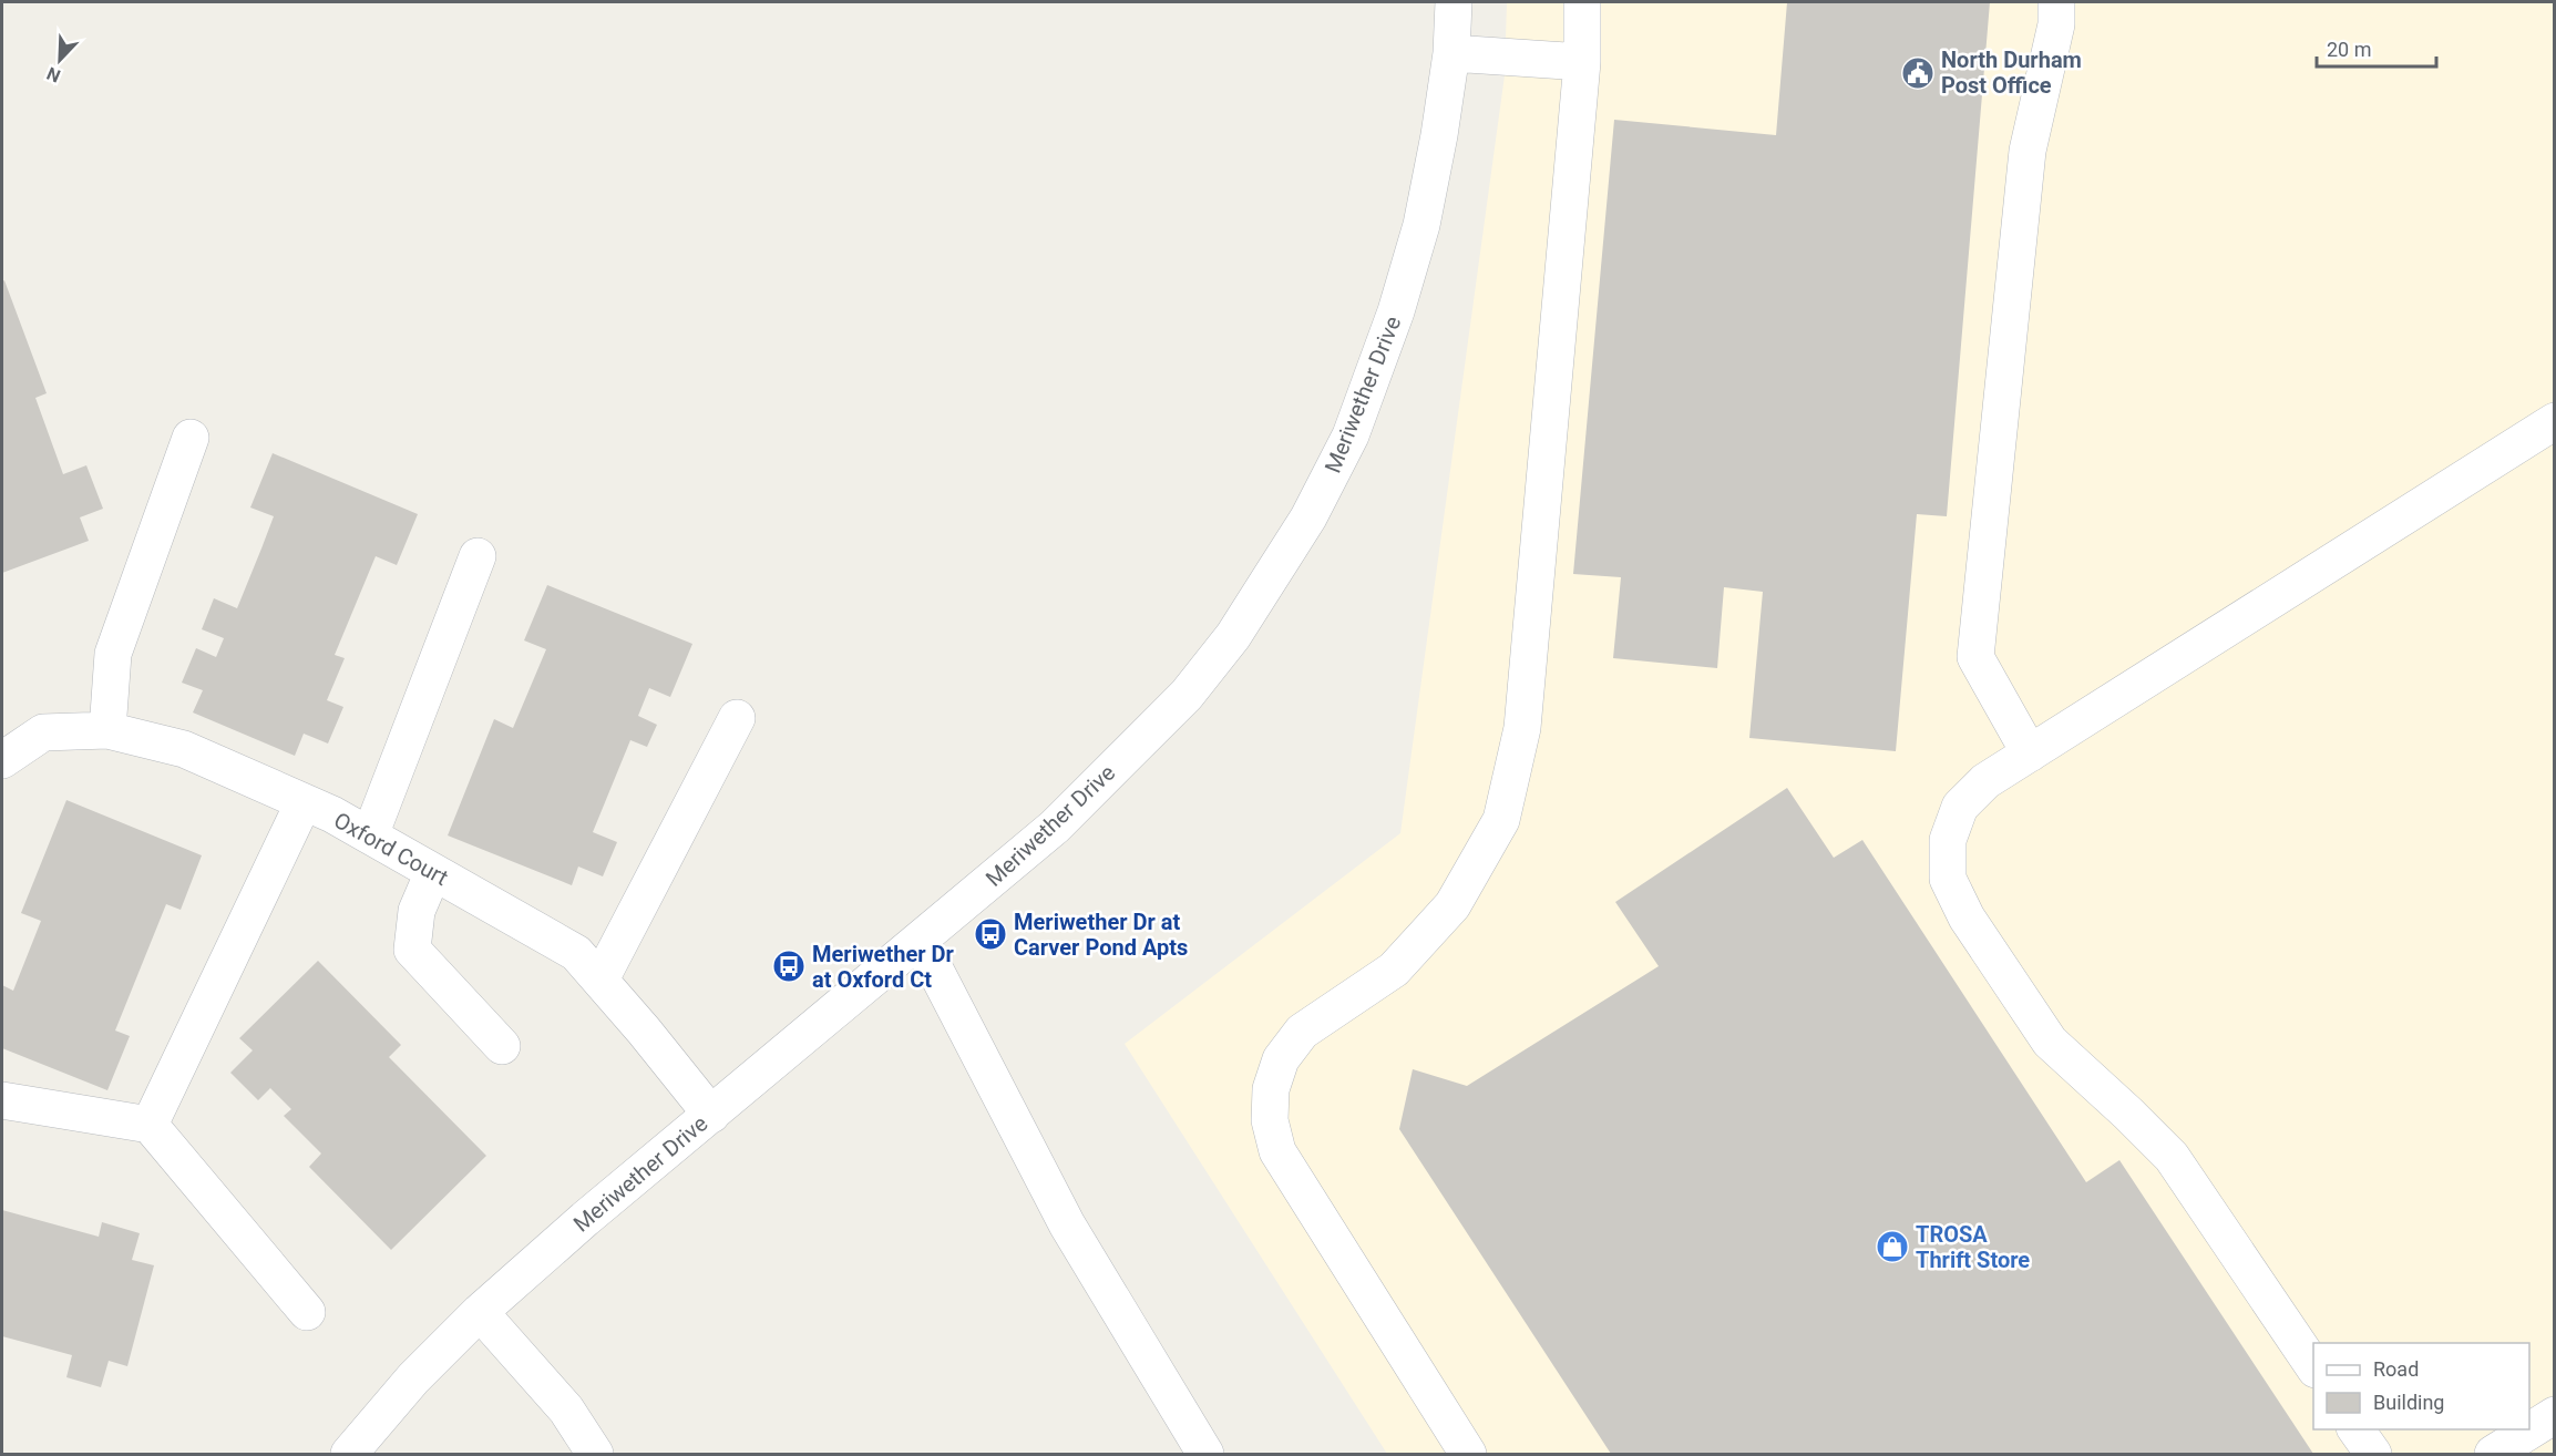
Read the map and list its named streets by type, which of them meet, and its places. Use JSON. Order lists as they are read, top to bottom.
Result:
{
  "streets": {
    "street": ["Meriwether Drive", "Oxford Court"]
  },
  "crossings": [
    ["Meriwether Drive", "Oxford Court"]
  ],
  "places": {
    "public building": ["North Durham Post Office"],
    "bus stop": ["Meriwether Dr at Carver Pond Apts", "Meriwether Dr at Oxford Ct"],
    "shop": ["TROSA Thrift Store"]
  },
  "legend": ["Road", "Building"],
  "scale_bar": "20 m",
  "north": "bottom left"
}
